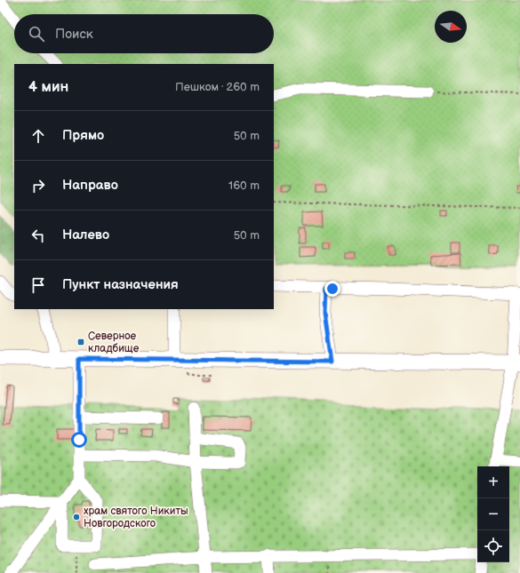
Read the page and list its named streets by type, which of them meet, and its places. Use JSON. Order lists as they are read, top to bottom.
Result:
{
  "places": {
    "transit": ["Северное кладбище"],
    "other": ["храм святого Никиты Новгородского"]
  },
  "north": "right",
  "page": {
    "search": "Поиск",
    "heading": ["4 мин", "Пешком · 260 m"],
    "list": [
      ["Прямо", "50 m"],
      ["Направо", "160 m"],
      ["Налево", "50 m"],
      "Пункт назначения"
    ],
    "map_buttons": ["+", "−"]
  }
}
